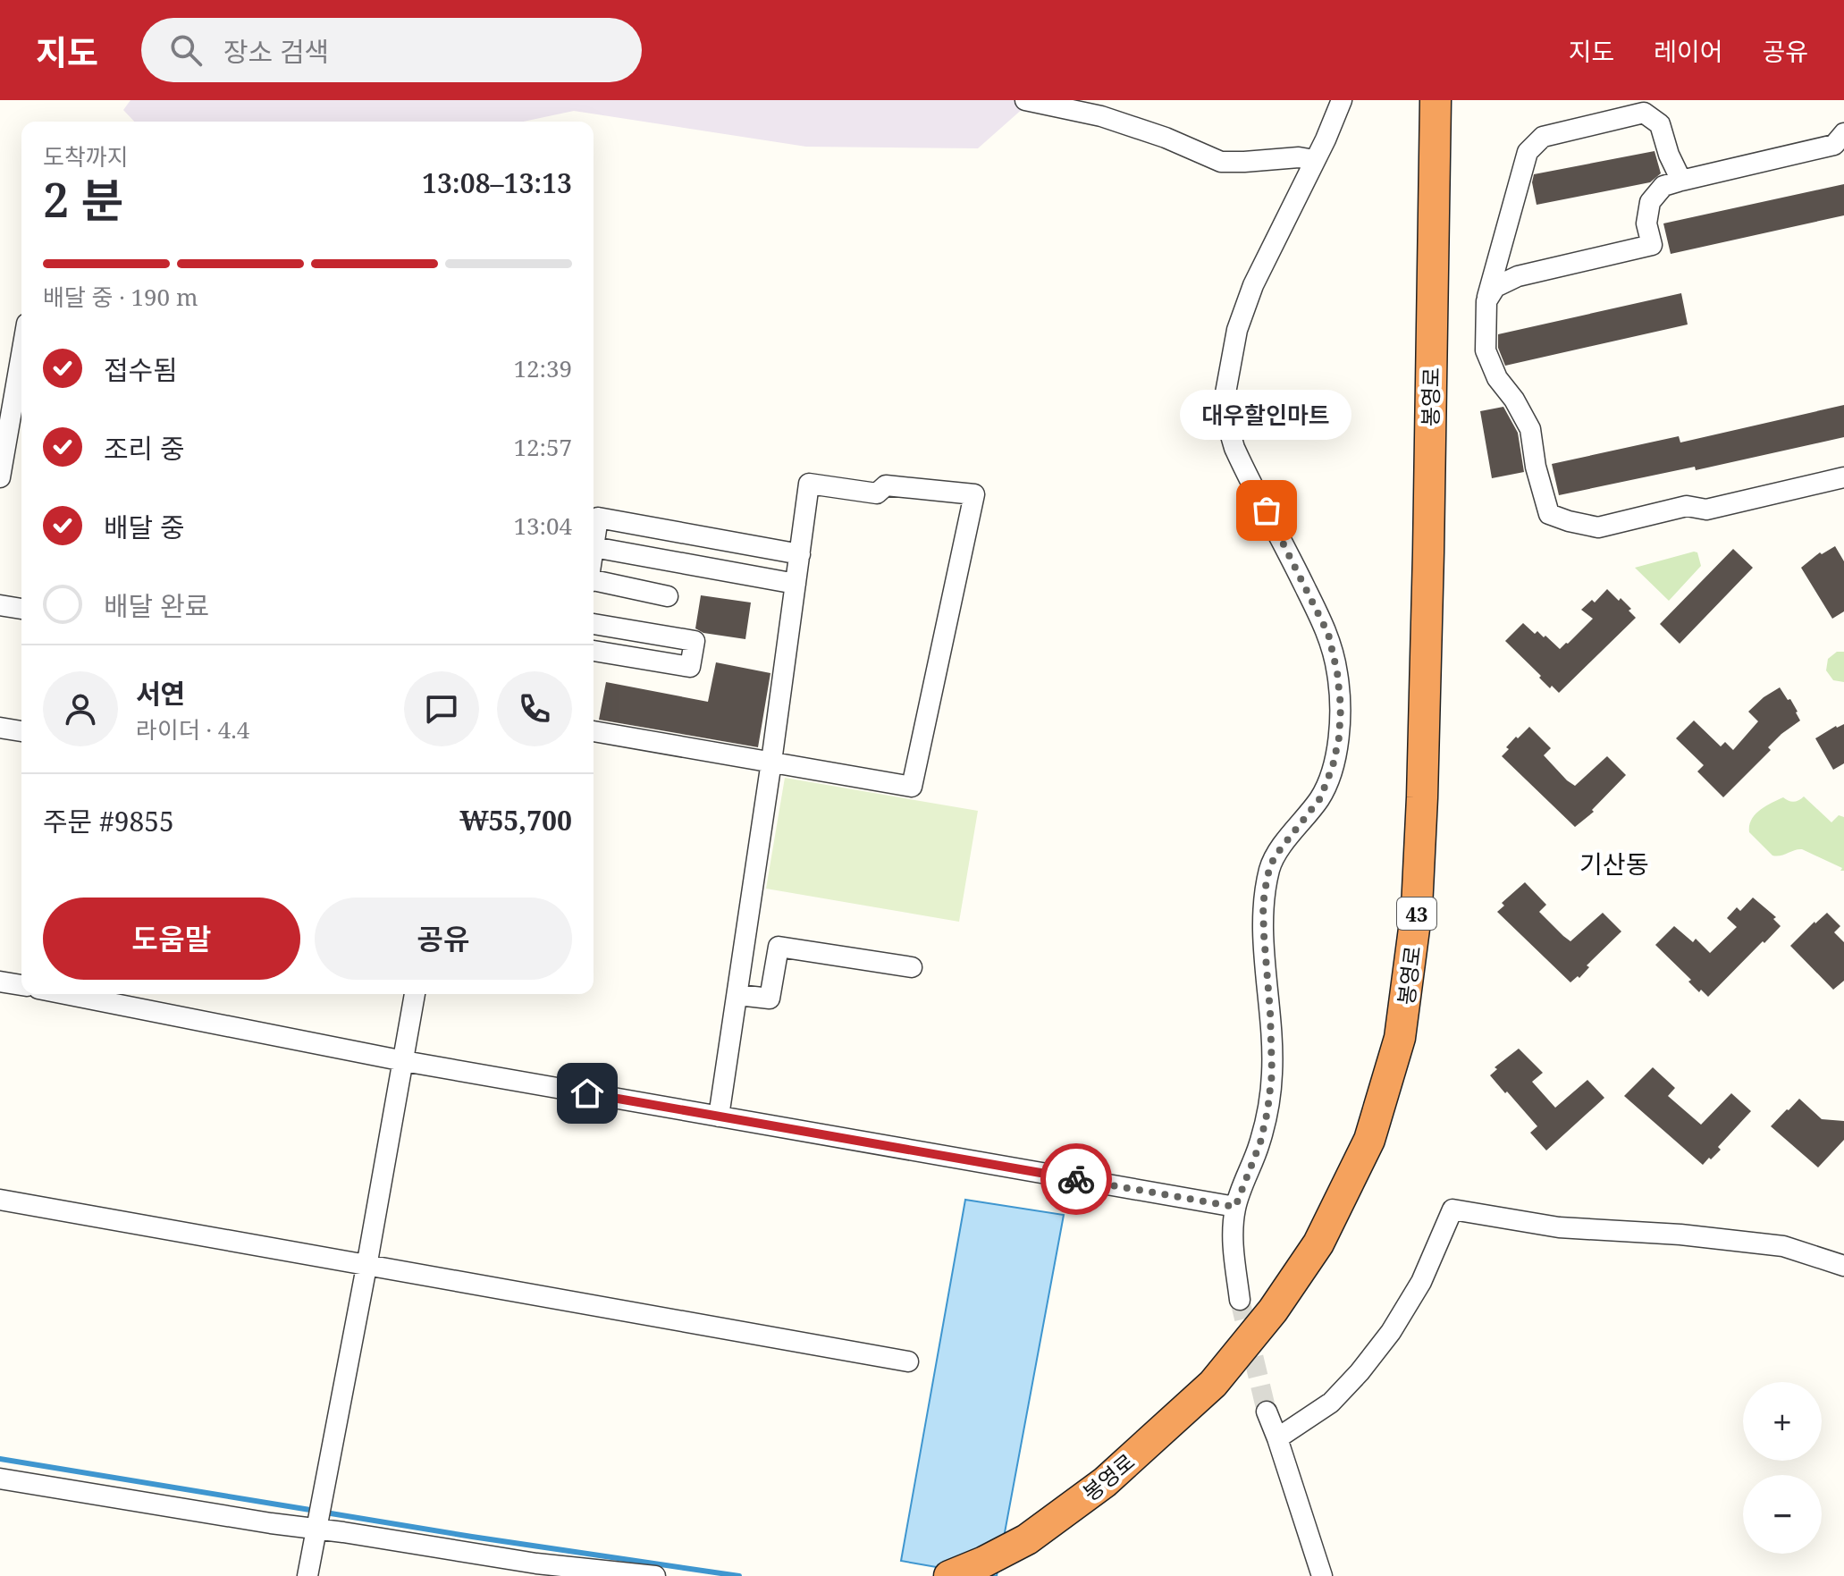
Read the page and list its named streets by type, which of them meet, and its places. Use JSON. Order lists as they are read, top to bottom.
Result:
{
  "streets": {
    "highway": ["봉영로", "43"]
  },
  "districts": ["기산동"],
  "places": ["대우할인마트"],
  "page": {
    "header": "지도",
    "search": "장소 검색",
    "nav": ["지도", "레이어", "공유"],
    "heading": ["2 분", "도착까지", "13:08–13:13"],
    "panel": [
      "서연",
      "라이더 · 4.4",
      "주문 #9855",
      "₩55,700"
    ],
    "bar": "배달 중 · 190 m",
    "list": [
      ["접수됨", "12:39"],
      ["조리 중", "12:57"],
      ["배달 중", "13:04"],
      "배달 완료"
    ],
    "bubble": "대우할인마트",
    "buttons": ["도움말", "공유"],
    "map_buttons": ["+", "−"]
  }
}
